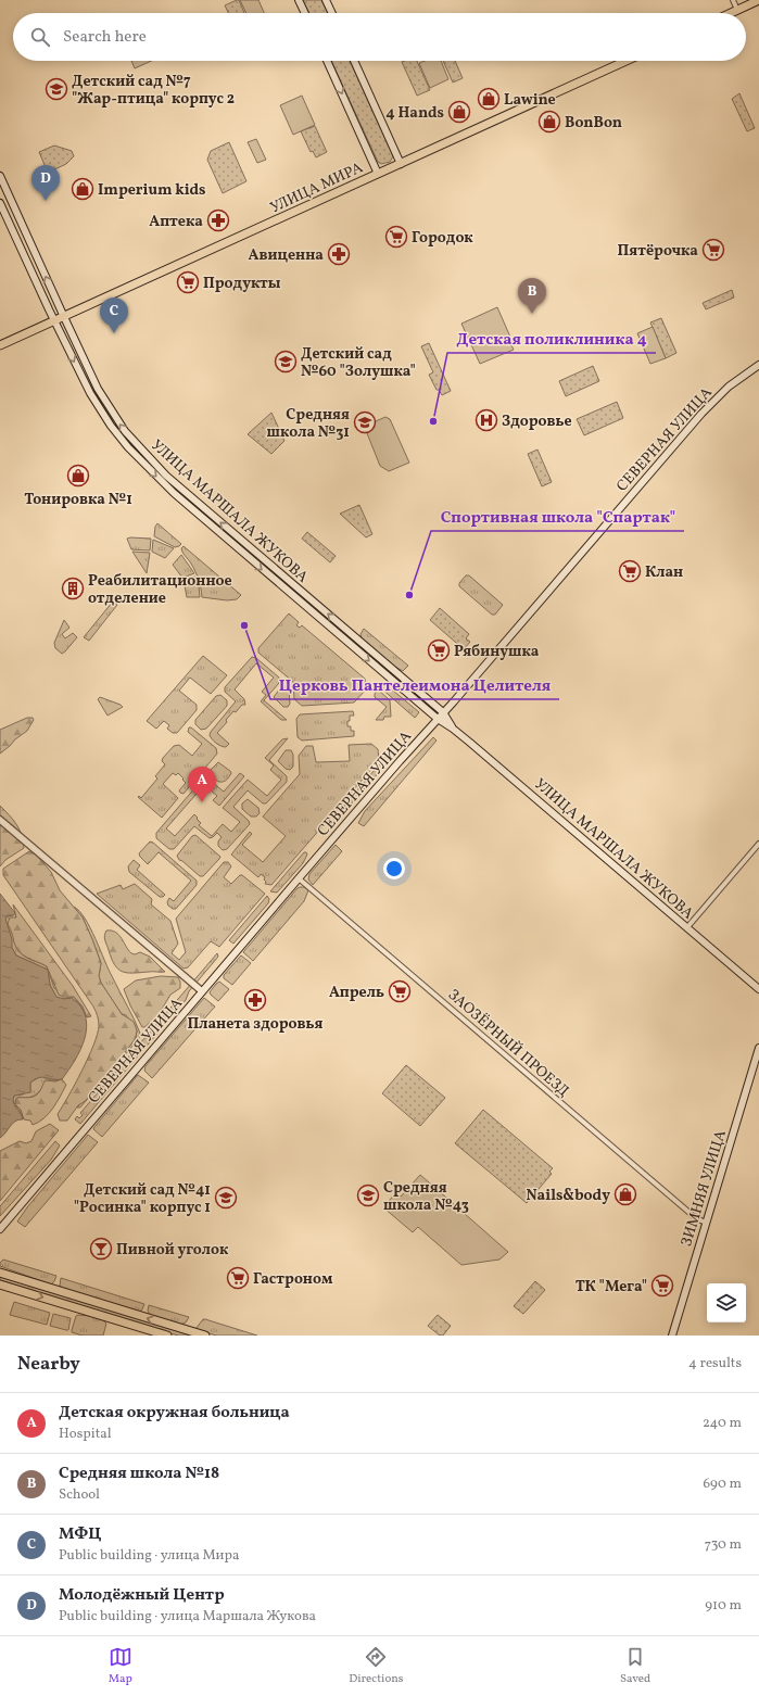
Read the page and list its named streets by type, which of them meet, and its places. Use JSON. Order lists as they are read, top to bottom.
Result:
{
  "streets": {
    "main road": [
      "УЛИЦА МИРА",
      "СЕВЕРНАЯ УЛИЦА",
      "УЛИЦА МАРШАЛА ЖУКОВА",
      "ЗИМНЯЯ УЛИЦА"
    ],
    "street": ["ЗАОЗЁРНЫЙ ПРОЕЗД"]
  },
  "crossings": [
    ["УЛИЦА МИРА", "УЛИЦА МАРШАЛА ЖУКОВА"],
    ["СЕВЕРНАЯ УЛИЦА", "УЛИЦА МАРШАЛА ЖУКОВА"],
    ["СЕВЕРНАЯ УЛИЦА", "ЗАОЗЁРНЫЙ ПРОЕЗД"],
    ["ЗАОЗЁРНЫЙ ПРОЕЗД", "ЗИМНЯЯ УЛИЦА"]
  ],
  "places": {
    "school or university": [
      "Детский сад №7 \"Жар-птица\" корпус 2",
      "Детский сад №60 \"Золушка\"",
      "Средняя школа №31",
      "Средняя школа №43",
      "Детский сад №41 \"Росинка\" корпус 1"
    ],
    "shop": [
      "Lawine",
      "4 Hands",
      "BonBon",
      "Imperium kids",
      "Тонировка №1",
      "Nails&body"
    ],
    "pharmacy": ["Аптека", "Авиценна", "Планета здоровья"],
    "supermarket": [
      "Городок",
      "Пятёрочка",
      "Продукты",
      "Клан",
      "Рябинушка",
      "Апрель",
      "Гастроном",
      "ТК \"Мега\""
    ],
    "hospital": ["Здоровье"],
    "other": ["Детская поликлиника 4", "Спортивная школа \"Спартак\"", "Церковь Пантелеимона Целителя"],
    "building": ["Реабилитационное отделение"],
    "bar": ["Пивной уголок"]
  },
  "page": {
    "search": "Search here",
    "pins": [
      "D",
      "B",
      "C",
      "A"
    ],
    "heading": ["Nearby", "4 results"],
    "list": [
      {
        "mark": "A",
        "name": "Детская окружная больница",
        "note": "Hospital",
        "value": "240 m"
      },
      {
        "mark": "B",
        "name": "Средняя школа №18",
        "note": "School",
        "value": "690 m"
      },
      {
        "mark": "C",
        "name": "МФЦ",
        "note": "Public building · улица Мира",
        "value": "730 m"
      },
      {
        "mark": "D",
        "name": "Молодёжный Центр",
        "note": "Public building · улица Маршала Жукова",
        "value": "910 m"
      }
    ],
    "nav": ["Map", "Directions", "Saved"]
  }
}
